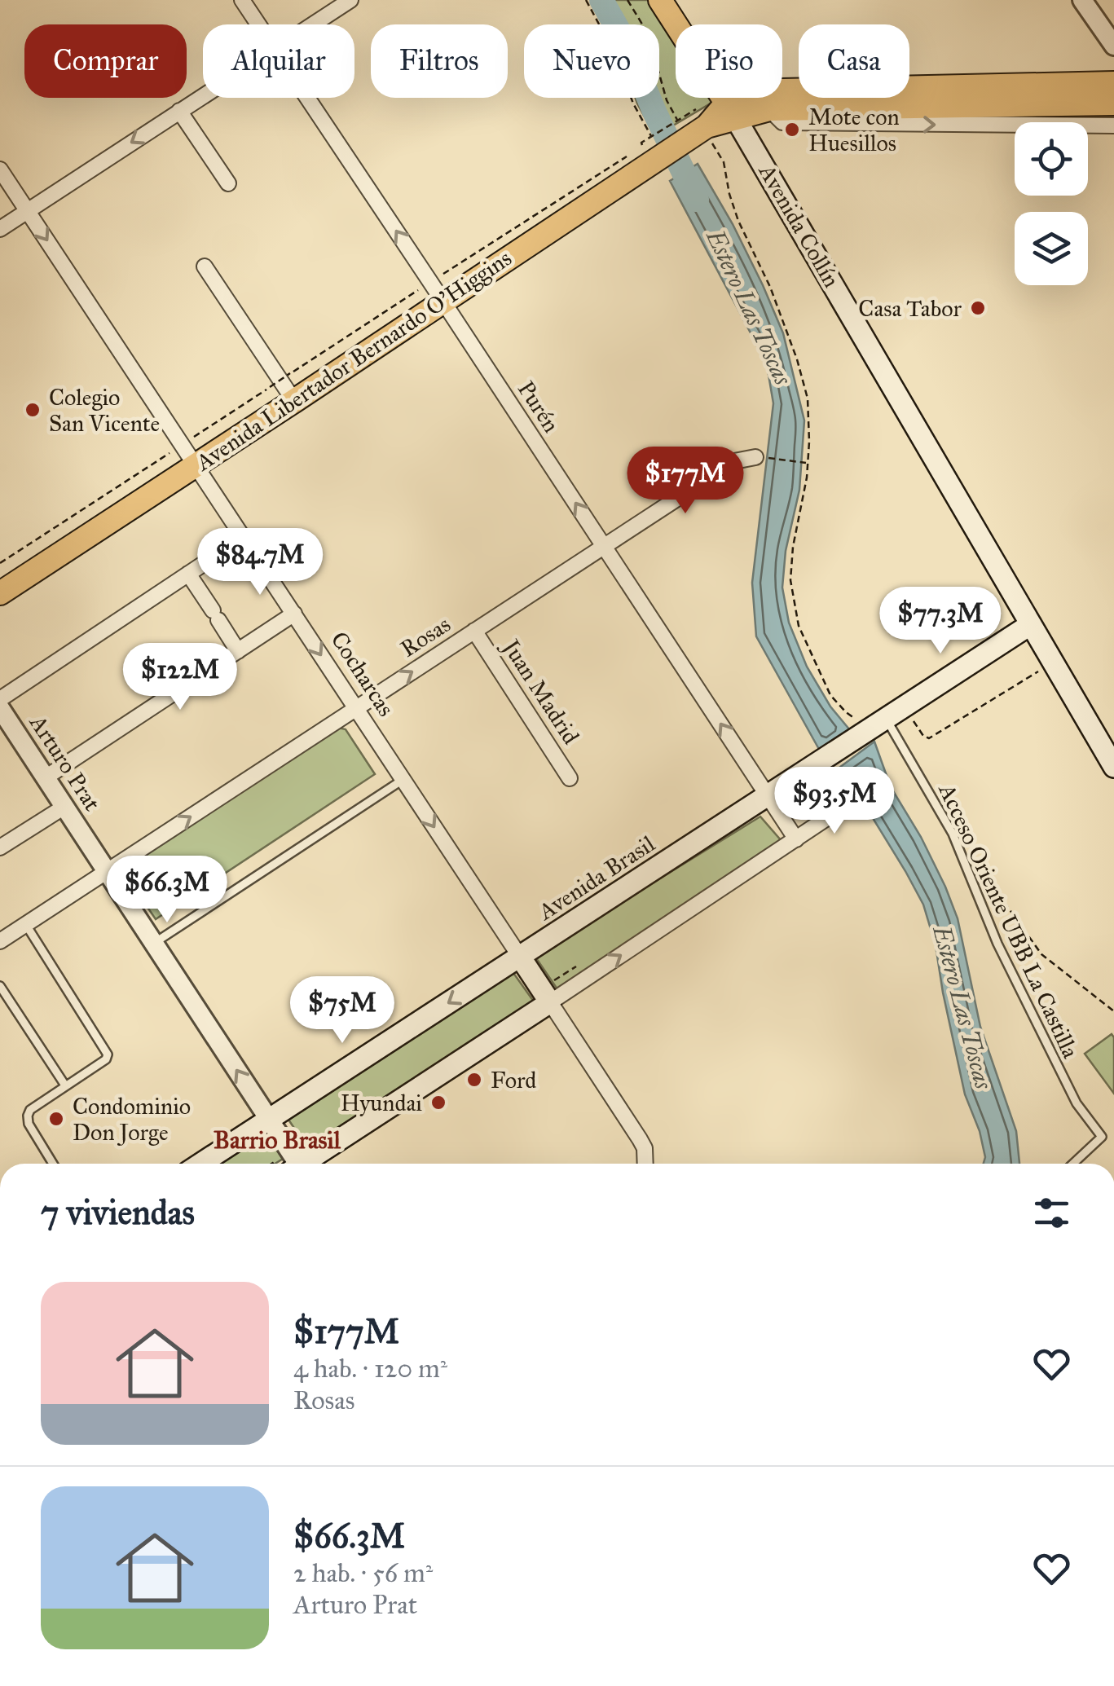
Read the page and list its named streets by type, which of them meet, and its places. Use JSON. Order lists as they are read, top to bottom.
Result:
{
  "streets": {
    "main road": [
      "Avenida Collín",
      "Avenida Libertador Bernardo O'Higgins",
      "Cocharcas",
      "Avenida Brasil"
    ],
    "street": [
      "Purén",
      "Rosas",
      "Juan Madrid",
      "Arturo Prat"
    ],
    "lane": ["Acceso Oriente UBB La Castilla"]
  },
  "crossings": [
    ["Avenida Collín", "Avenida Libertador Bernardo O'Higgins"],
    ["Avenida Collín", "Avenida Brasil"],
    ["Avenida Libertador Bernardo O'Higgins", "Purén"],
    ["Avenida Libertador Bernardo O'Higgins", "Cocharcas"],
    ["Purén", "Rosas"],
    ["Purén", "Avenida Brasil"],
    ["Rosas", "Cocharcas"],
    ["Rosas", "Juan Madrid"],
    ["Rosas", "Arturo Prat"],
    ["Cocharcas", "Avenida Brasil"],
    ["Arturo Prat", "Avenida Brasil"],
    ["Avenida Brasil", "Acceso Oriente UBB La Castilla"]
  ],
  "one_way": ["Purén", "Cocharcas", "Arturo Prat"],
  "districts": ["Barrio Brasil"],
  "water": ["Estero Las Toscas"],
  "places": [
    "Mote con Huesillos",
    "Casa Tabor",
    "Colegio San Vicente",
    "Ford",
    "Hyundai",
    "Condominio Don Jorge"
  ],
  "page": {
    "chip": [
      "Comprar",
      "Alquilar",
      "Filtros",
      "Nuevo",
      "Piso",
      "Casa"
    ],
    "price": [
      "$177M",
      "$84.7M",
      "$77.3M",
      "$122M",
      "$93.5M",
      "$66.3M",
      "$75M"
    ],
    "heading": "7 viviendas",
    "list": [
      {
        "name": "$177M",
        "note": "4 hab. · 120 m² · Rosas"
      },
      {
        "name": "$66.3M",
        "note": "2 hab. · 56 m² · Arturo Prat"
      }
    ]
  }
}
